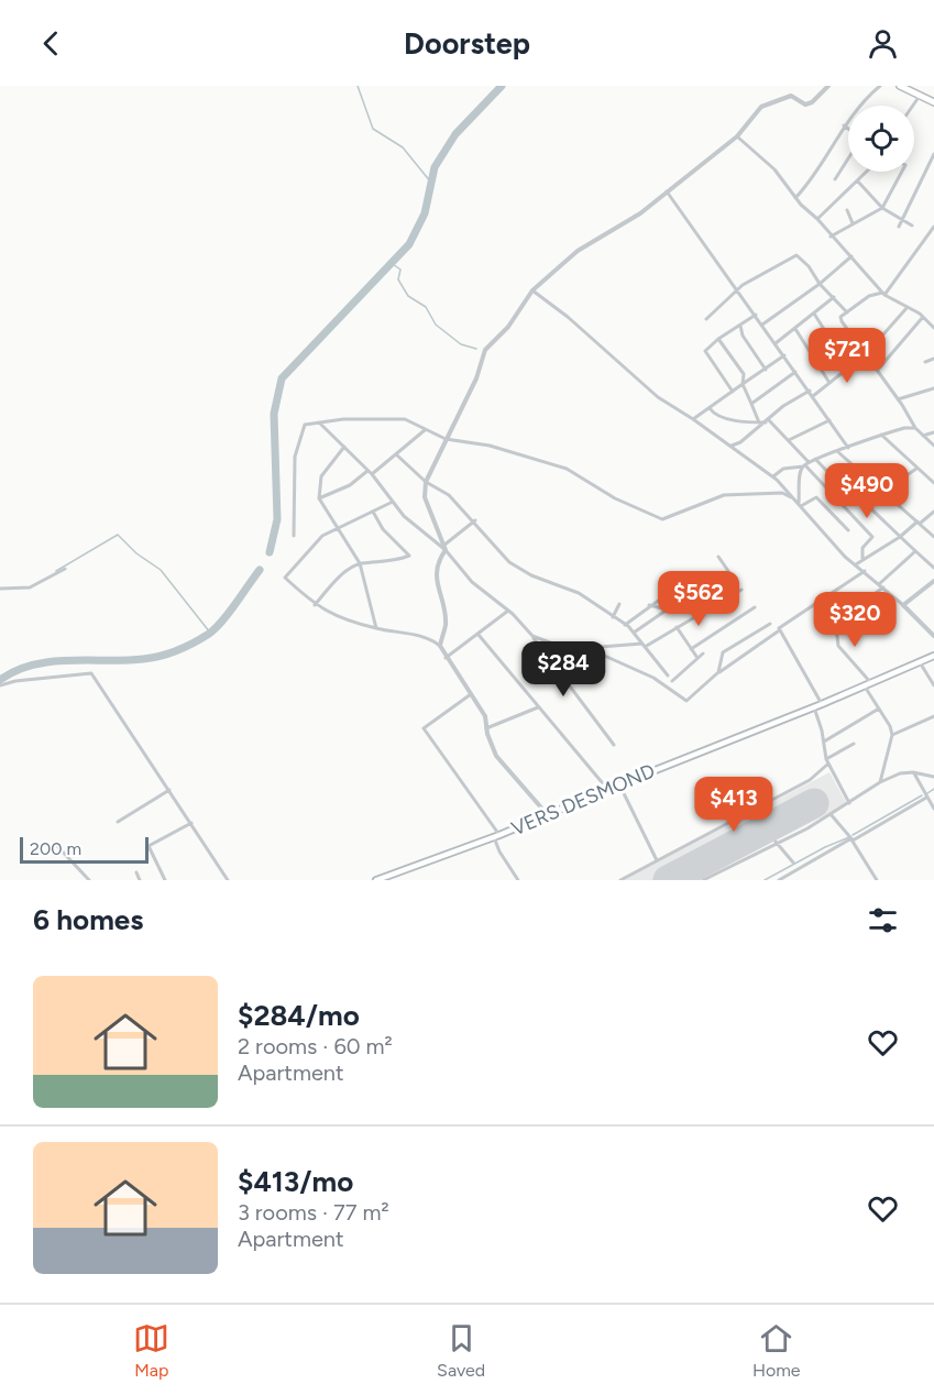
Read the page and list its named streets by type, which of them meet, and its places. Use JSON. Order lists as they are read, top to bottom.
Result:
{
  "streets": {
    "main road": ["VERS DESMOND"]
  },
  "scale_bar": "200 m",
  "page": {
    "header": "Doorstep",
    "price": [
      "$721",
      "$490",
      "$562",
      "$320",
      "$284",
      "$413"
    ],
    "scale": "200 m",
    "heading": "6 homes",
    "list": [
      {
        "name": "$284/mo",
        "note": "2 rooms · 60 m² · Apartment"
      },
      {
        "name": "$413/mo",
        "note": "3 rooms · 77 m² · Apartment"
      }
    ],
    "tabs": ["Map", "Saved", "Home"]
  }
}
